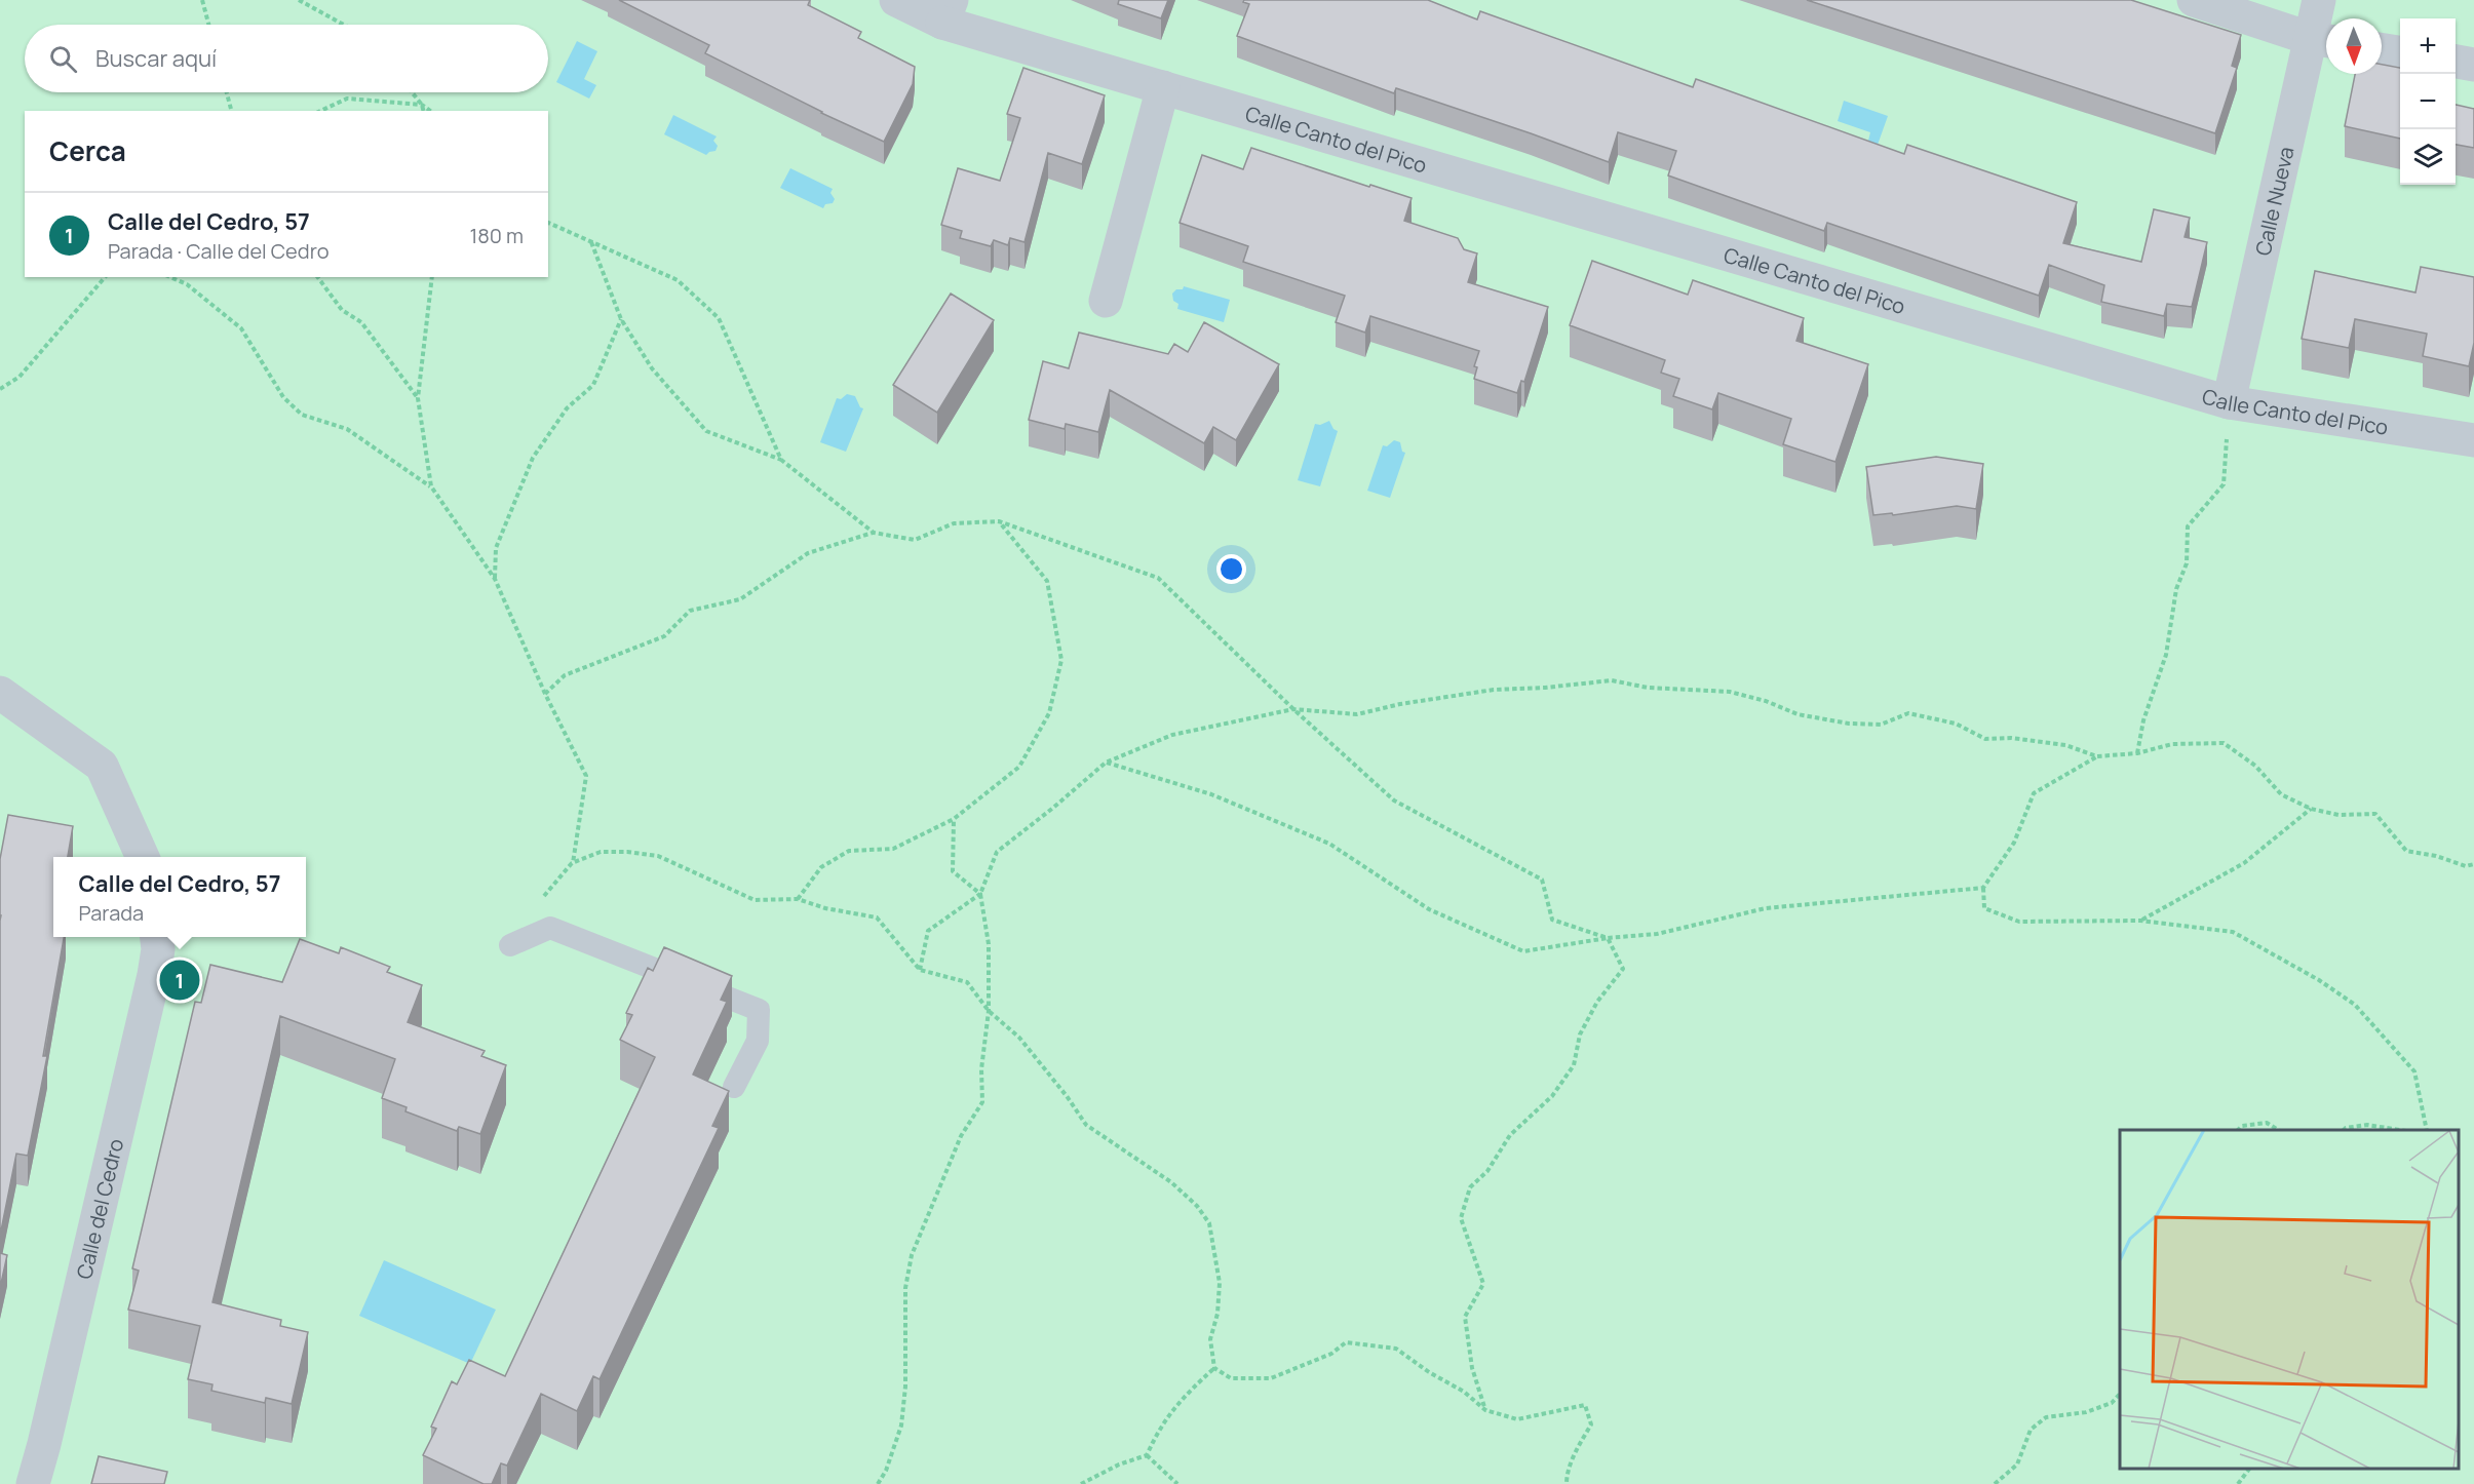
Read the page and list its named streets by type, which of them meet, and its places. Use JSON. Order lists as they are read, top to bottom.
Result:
{
  "streets": {
    "street": ["Calle Canto del Pico", "Calle Nueva", "Calle del Cedro"]
  },
  "crossings": [
    ["Calle Canto del Pico", "Calle Nueva"]
  ],
  "north": "bottom",
  "page": {
    "map_buttons": ["+", "−"],
    "search": "Buscar aquí",
    "heading": "Cerca",
    "list": [
      {
        "mark": "1",
        "name": "Calle del Cedro, 57",
        "note": "Parada · Calle del Cedro",
        "value": "180 m"
      }
    ],
    "popup": ["Calle del Cedro, 57", "Parada"],
    "pins": "1"
  }
}
